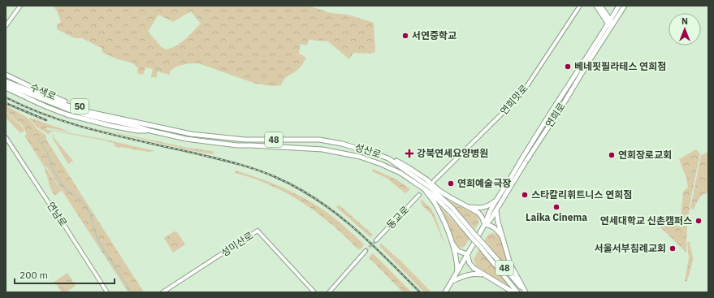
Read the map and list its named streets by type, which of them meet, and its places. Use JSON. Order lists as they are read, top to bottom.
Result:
{
  "streets": {
    "main road": [
      "수색로",
      "50",
      "연희로",
      "48",
      "성산로"
    ],
    "street": [
      "연희맛로",
      "연남로",
      "동교로",
      "성미산로"
    ]
  },
  "crossings": [
    ["수색로", "48"],
    ["수색로", "성산로"],
    ["48", "성산로"]
  ],
  "places": {
    "other": [
      "서연중학교",
      "베네핏필라테스 연희점",
      "연희장로교회",
      "연희예술극장",
      "스타칼리휘트니스 연희점",
      "Laika Cinema",
      "연세대학교 신촌캠퍼스",
      "서울서부침례교회"
    ],
    "health": ["강북연세요양병원"]
  },
  "scale_bar": "200 m",
  "north": "top"
}
